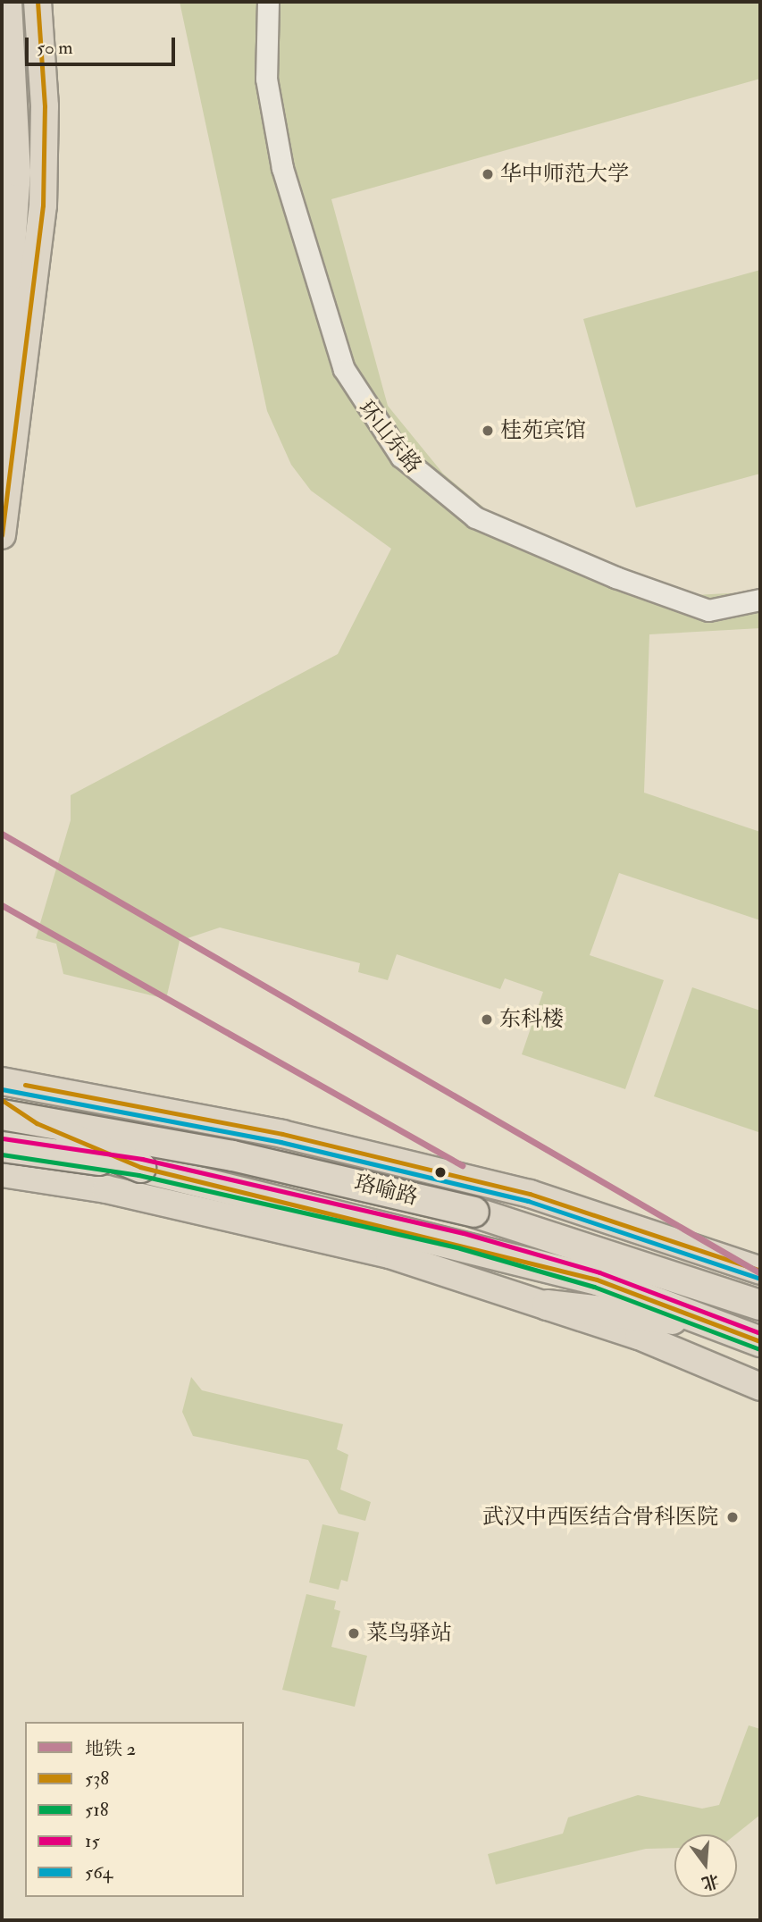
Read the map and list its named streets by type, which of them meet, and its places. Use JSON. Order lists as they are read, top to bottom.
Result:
{
  "streets": {
    "highway": ["珞喻路"],
    "street": ["环山东路"]
  },
  "places": [
    "华中师范大学",
    "桂苑宾馆",
    "东科楼",
    "武汉中西医结合骨科医院",
    "菜鸟驿站"
  ],
  "lines": [
    "transit line 538",
    "metro line 2",
    "transit line 564",
    "transit line 15",
    "transit line 518"
  ],
  "legend": [
    "地铁 2",
    "538",
    "518",
    "15",
    "564"
  ],
  "scale_bar": "50 m",
  "north": "bottom"
}
